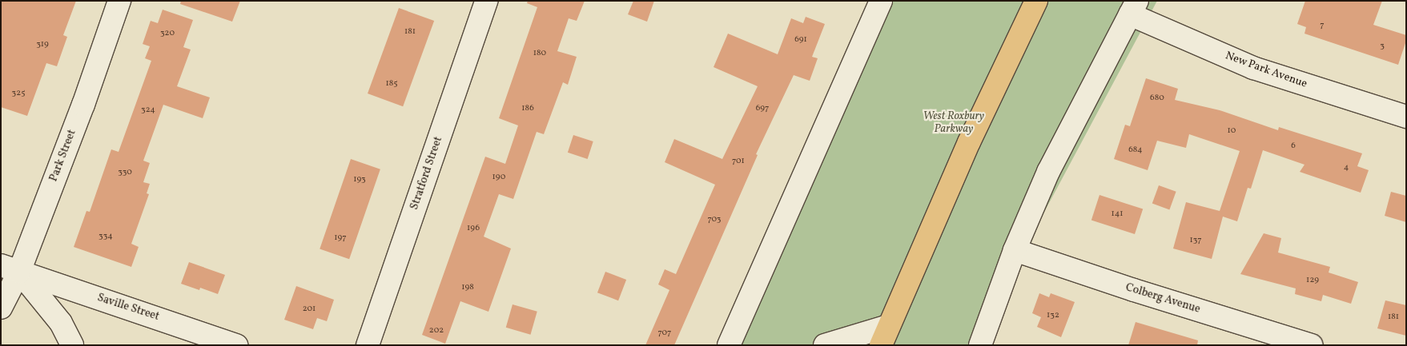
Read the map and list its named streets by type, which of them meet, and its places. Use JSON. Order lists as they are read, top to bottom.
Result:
{
  "streets": {
    "street": [
      "New Park Avenue",
      "Park Street",
      "Stratford Street",
      "Colberg Avenue",
      "Saville Street"
    ]
  },
  "crossings": [
    ["Park Street", "Saville Street"]
  ],
  "parks": ["West Roxbury Parkway"],
  "house_numbers": [
    "7",
    "181",
    "320",
    "691",
    "319",
    "3",
    "180",
    "185",
    "325",
    "680",
    "186",
    "697",
    "324",
    "10",
    "6",
    "684",
    "701",
    "4",
    "330",
    "190",
    "193",
    "141",
    "703",
    "196",
    "334",
    "197",
    "137",
    "129",
    "198",
    "201",
    "132",
    "181",
    "202",
    "707"
  ]
}
